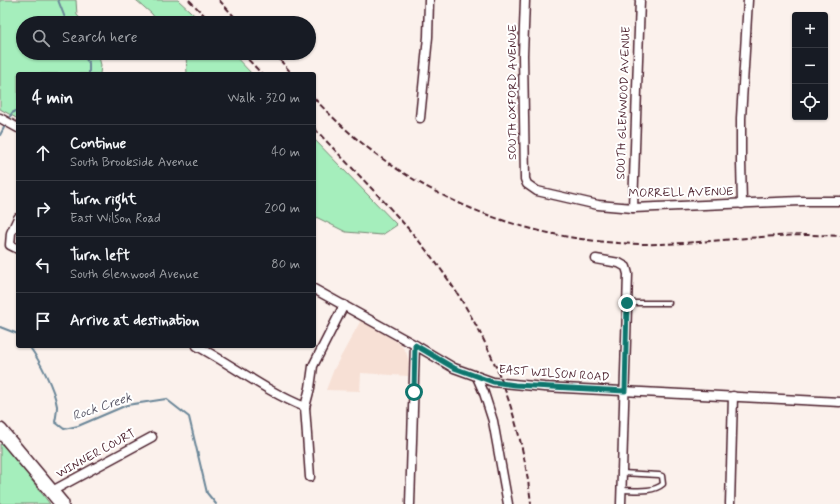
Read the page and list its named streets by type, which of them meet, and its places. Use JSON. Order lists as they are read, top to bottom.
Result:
{
  "streets": {
    "street": [
      "SOUTH OXFORD AVENUE",
      "SOUTH GLENWOOD AVENUE",
      "MORRELL AVENUE",
      "EAST WILSON ROAD",
      "WINNER COURT"
    ]
  },
  "crossings": [
    ["SOUTH OXFORD AVENUE", "MORRELL AVENUE"],
    ["SOUTH GLENWOOD AVENUE", "MORRELL AVENUE"]
  ],
  "water": ["Rock Creek"],
  "page": {
    "map_buttons": ["+", "−"],
    "search": "Search here",
    "heading": ["4 min", "Walk · 320 m"],
    "list": [
      ["Continue", "South Brookside Avenue", "40 m"],
      ["Turn right", "East Wilson Road", "200 m"],
      ["Turn left", "South Glenwood Avenue", "80 m"],
      "Arrive at destination"
    ]
  }
}
